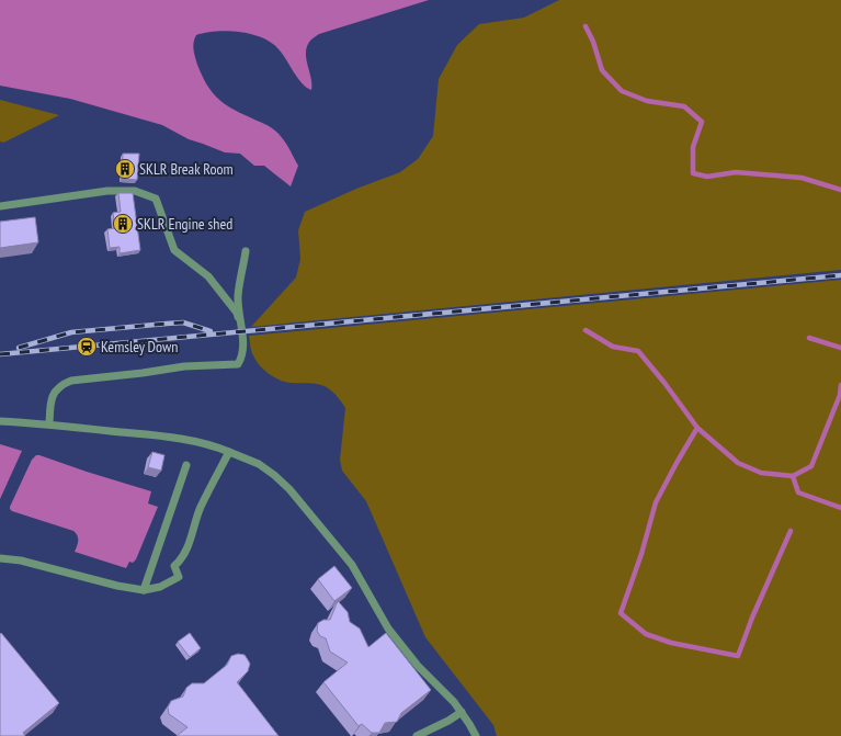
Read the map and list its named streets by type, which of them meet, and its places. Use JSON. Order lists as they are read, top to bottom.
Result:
{
  "places": {
    "building": ["SKLR Break Room", "SKLR Engine shed"],
    "station": ["Kemsley Down"]
  }
}
